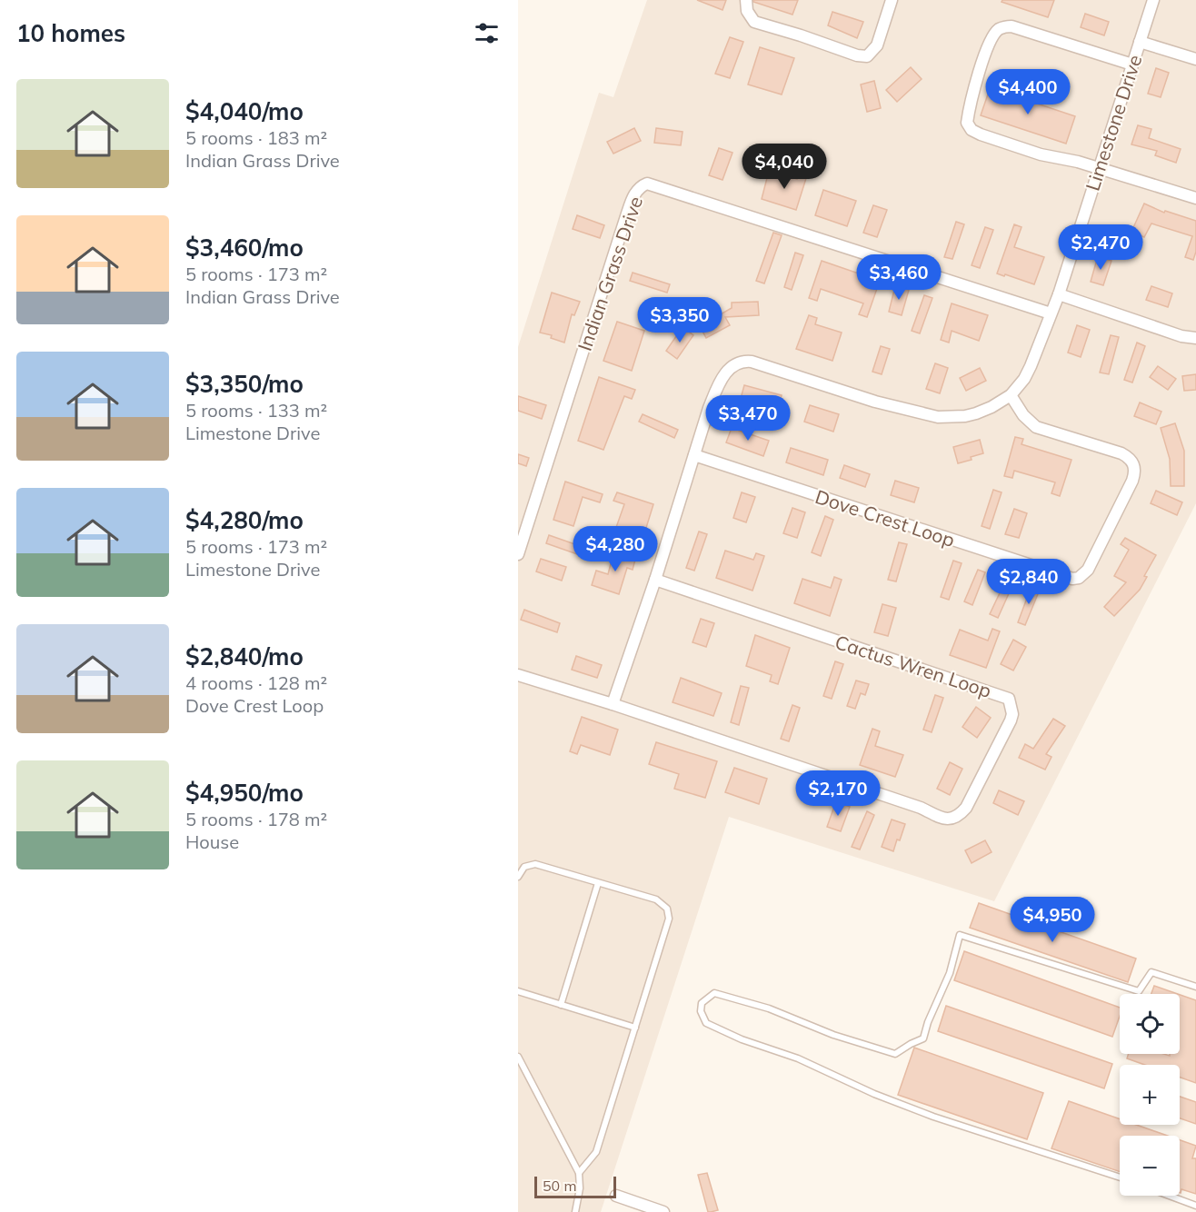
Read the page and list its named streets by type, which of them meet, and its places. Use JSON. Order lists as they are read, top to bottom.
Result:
{
  "streets": {
    "street": [
      "Limestone Drive",
      "Indian Grass Drive",
      "Dove Crest Loop",
      "Cactus Wren Loop"
    ]
  },
  "crossings": [
    ["Limestone Drive", "Indian Grass Drive"],
    ["Limestone Drive", "Dove Crest Loop"],
    ["Limestone Drive", "Cactus Wren Loop"]
  ],
  "scale_bar": "50 m",
  "page": {
    "heading": "10 homes",
    "list": [
      {
        "name": "$4,040/mo",
        "note": "5 rooms · 183 m² · Indian Grass Drive"
      },
      {
        "name": "$3,460/mo",
        "note": "5 rooms · 173 m² · Indian Grass Drive"
      },
      {
        "name": "$3,350/mo",
        "note": "5 rooms · 133 m² · Limestone Drive"
      },
      {
        "name": "$4,280/mo",
        "note": "5 rooms · 173 m² · Limestone Drive"
      },
      {
        "name": "$2,840/mo",
        "note": "4 rooms · 128 m² · Dove Crest Loop"
      },
      {
        "name": "$4,950/mo",
        "note": "5 rooms · 178 m² · House"
      }
    ],
    "price": [
      "$4,400",
      "$4,040",
      "$2,470",
      "$3,460",
      "$3,350",
      "$3,470",
      "$4,280",
      "$2,840",
      "$2,170",
      "$4,950"
    ],
    "map_buttons": ["+", "−"],
    "scale": "50 m"
  }
}
